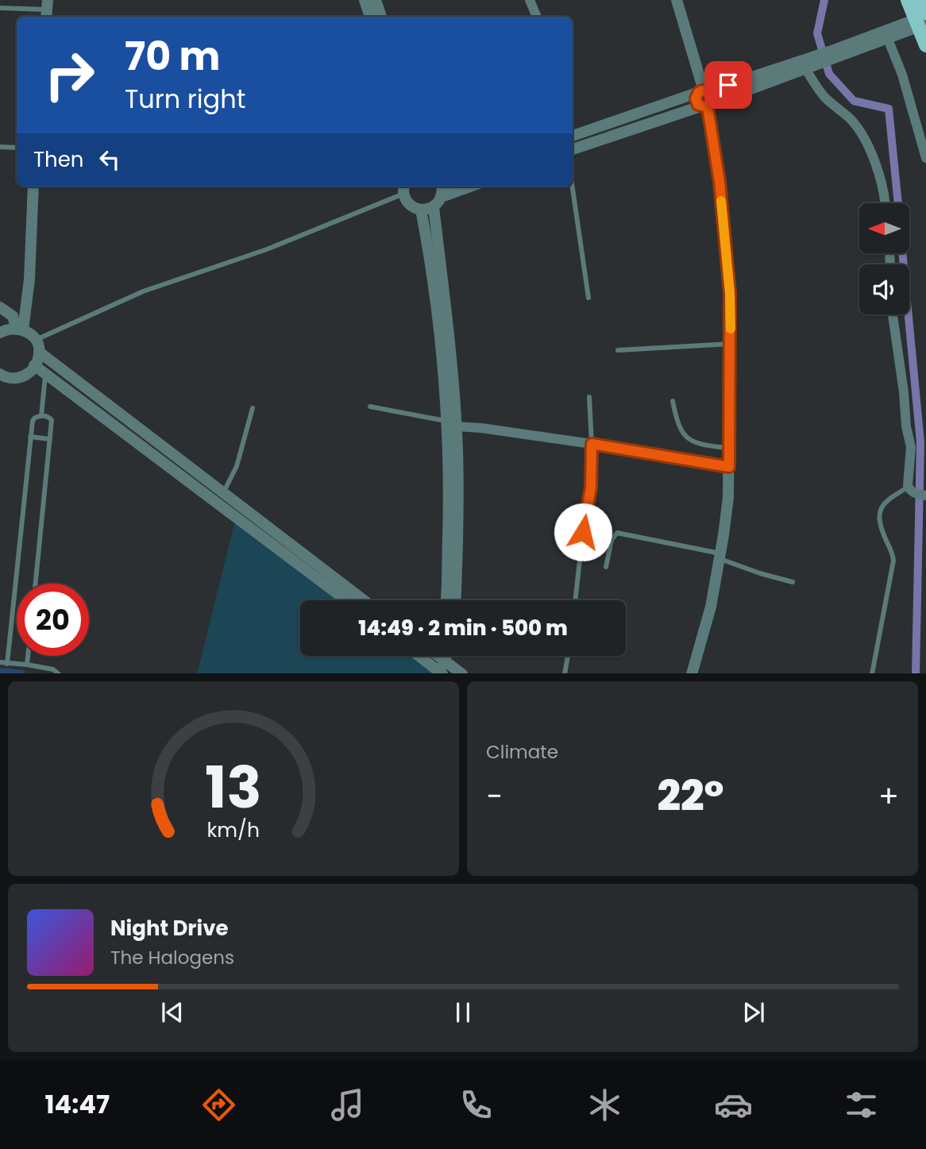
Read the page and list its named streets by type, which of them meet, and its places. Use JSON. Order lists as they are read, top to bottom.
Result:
{
  "north": "left",
  "page": {
    "turn": ["70 m", "Turn right"],
    "then": "Then",
    "limit": "20",
    "trip": "14:49 · 2 min · 500 m",
    "tile": "Climate",
    "heat": ["−", "22°", "+"],
    "song": ["Night Drive", "The Halogens"],
    "tabs": "14:47",
    "gauge": ["13", "km/h"]
  }
}
